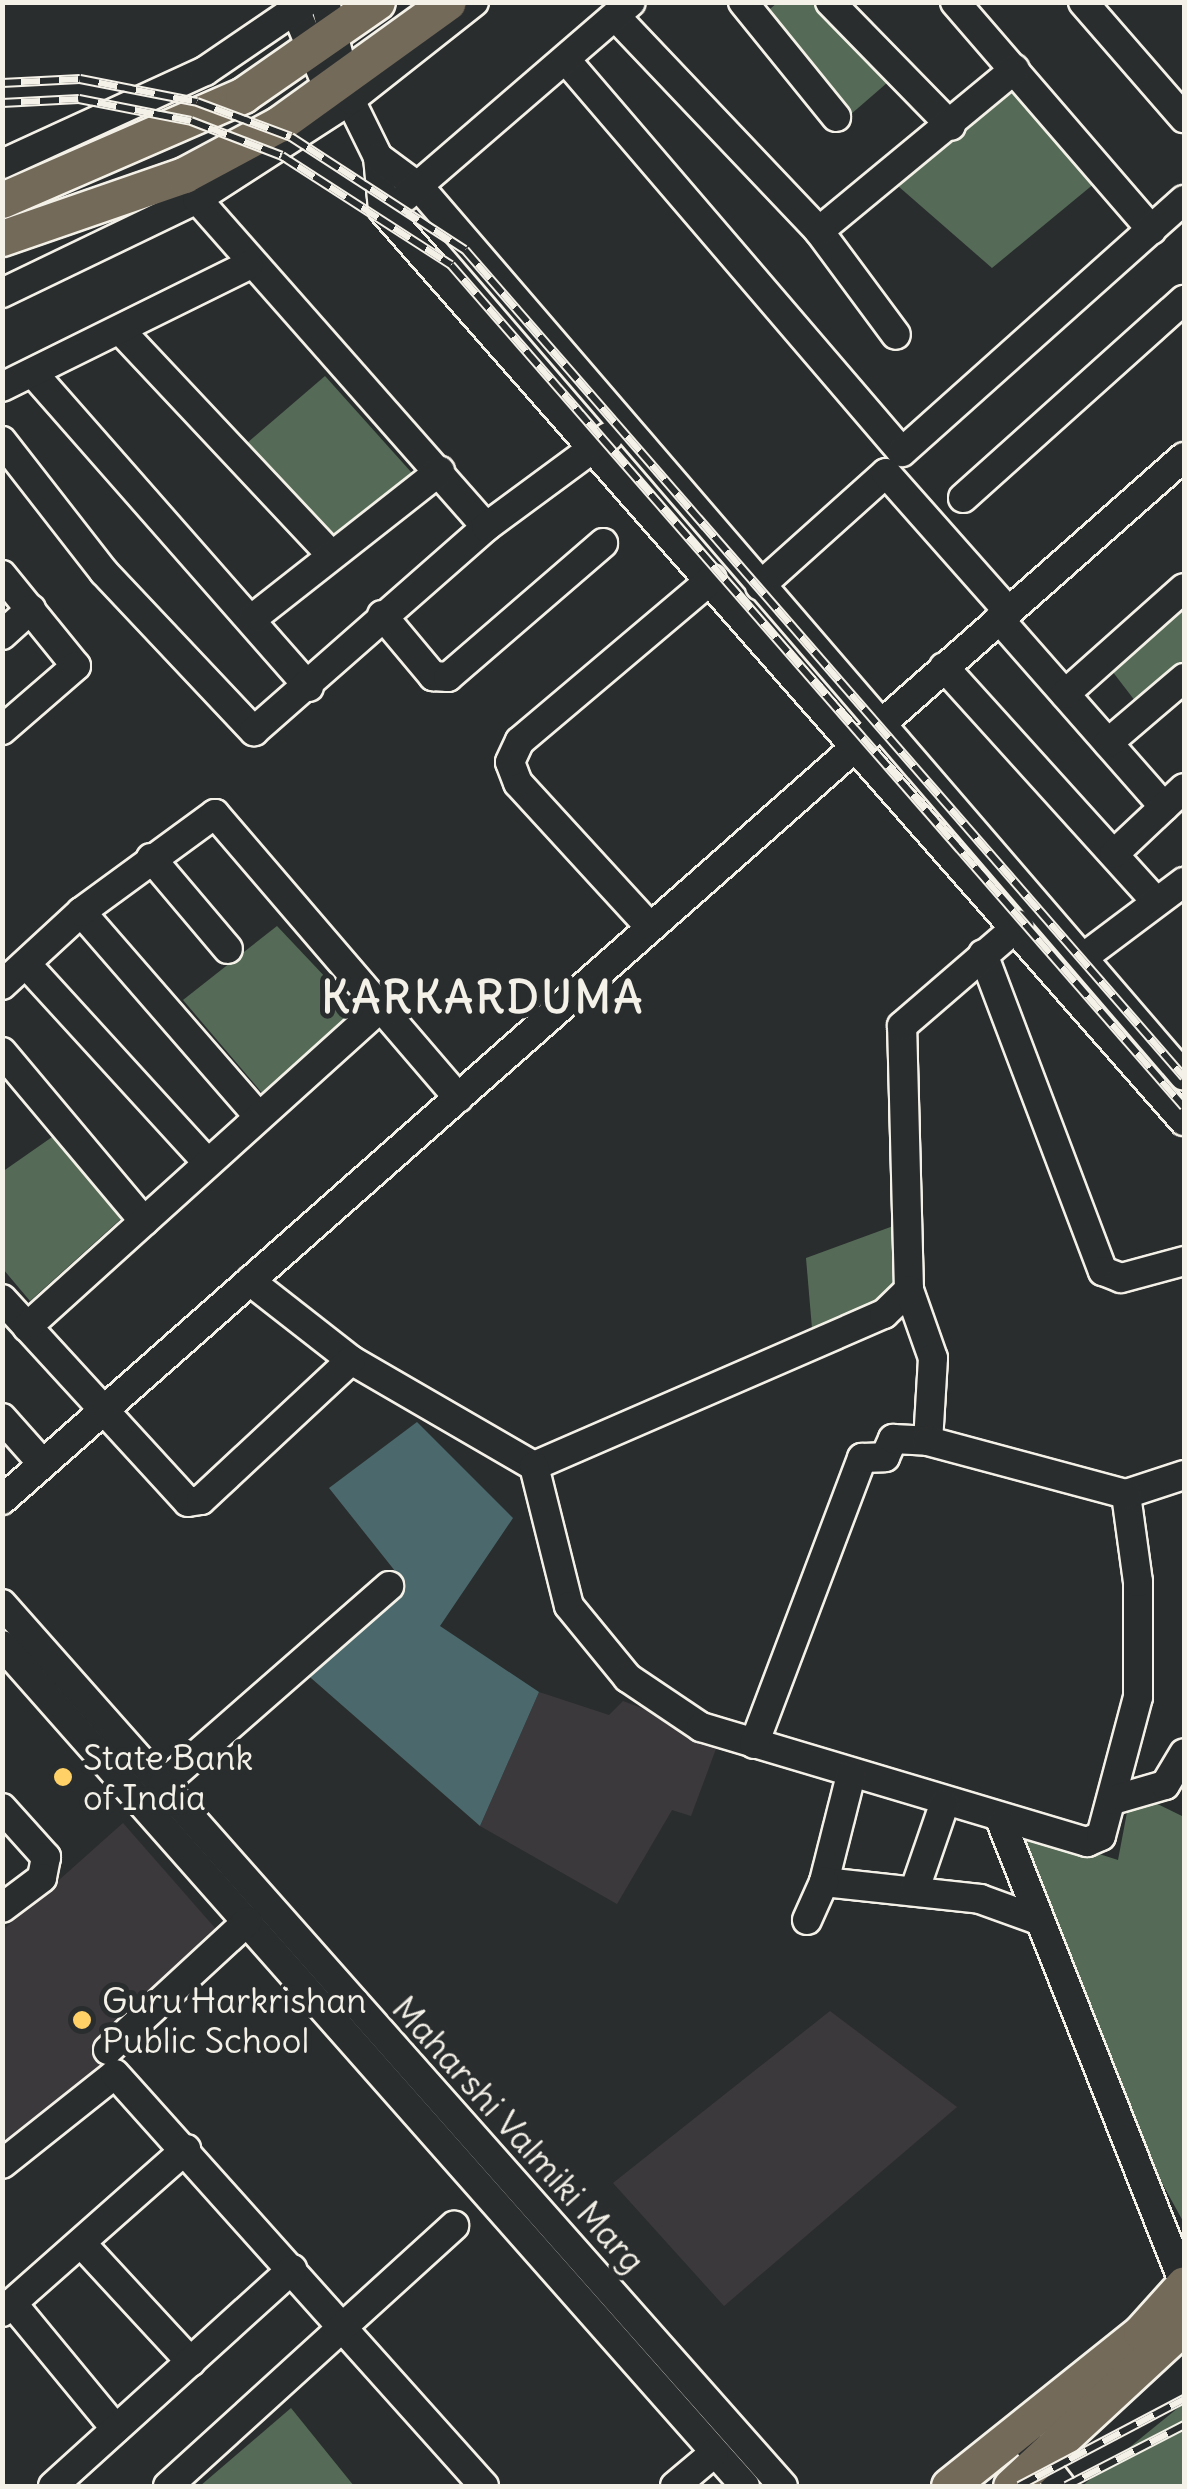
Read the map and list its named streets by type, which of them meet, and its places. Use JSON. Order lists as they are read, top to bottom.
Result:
{
  "streets": {
    "street": ["Maharshi Valmiki Marg"]
  },
  "districts": ["KARKARDUMA"],
  "places": ["State Bank of India", "Guru Harkrishan Public School"]
}
